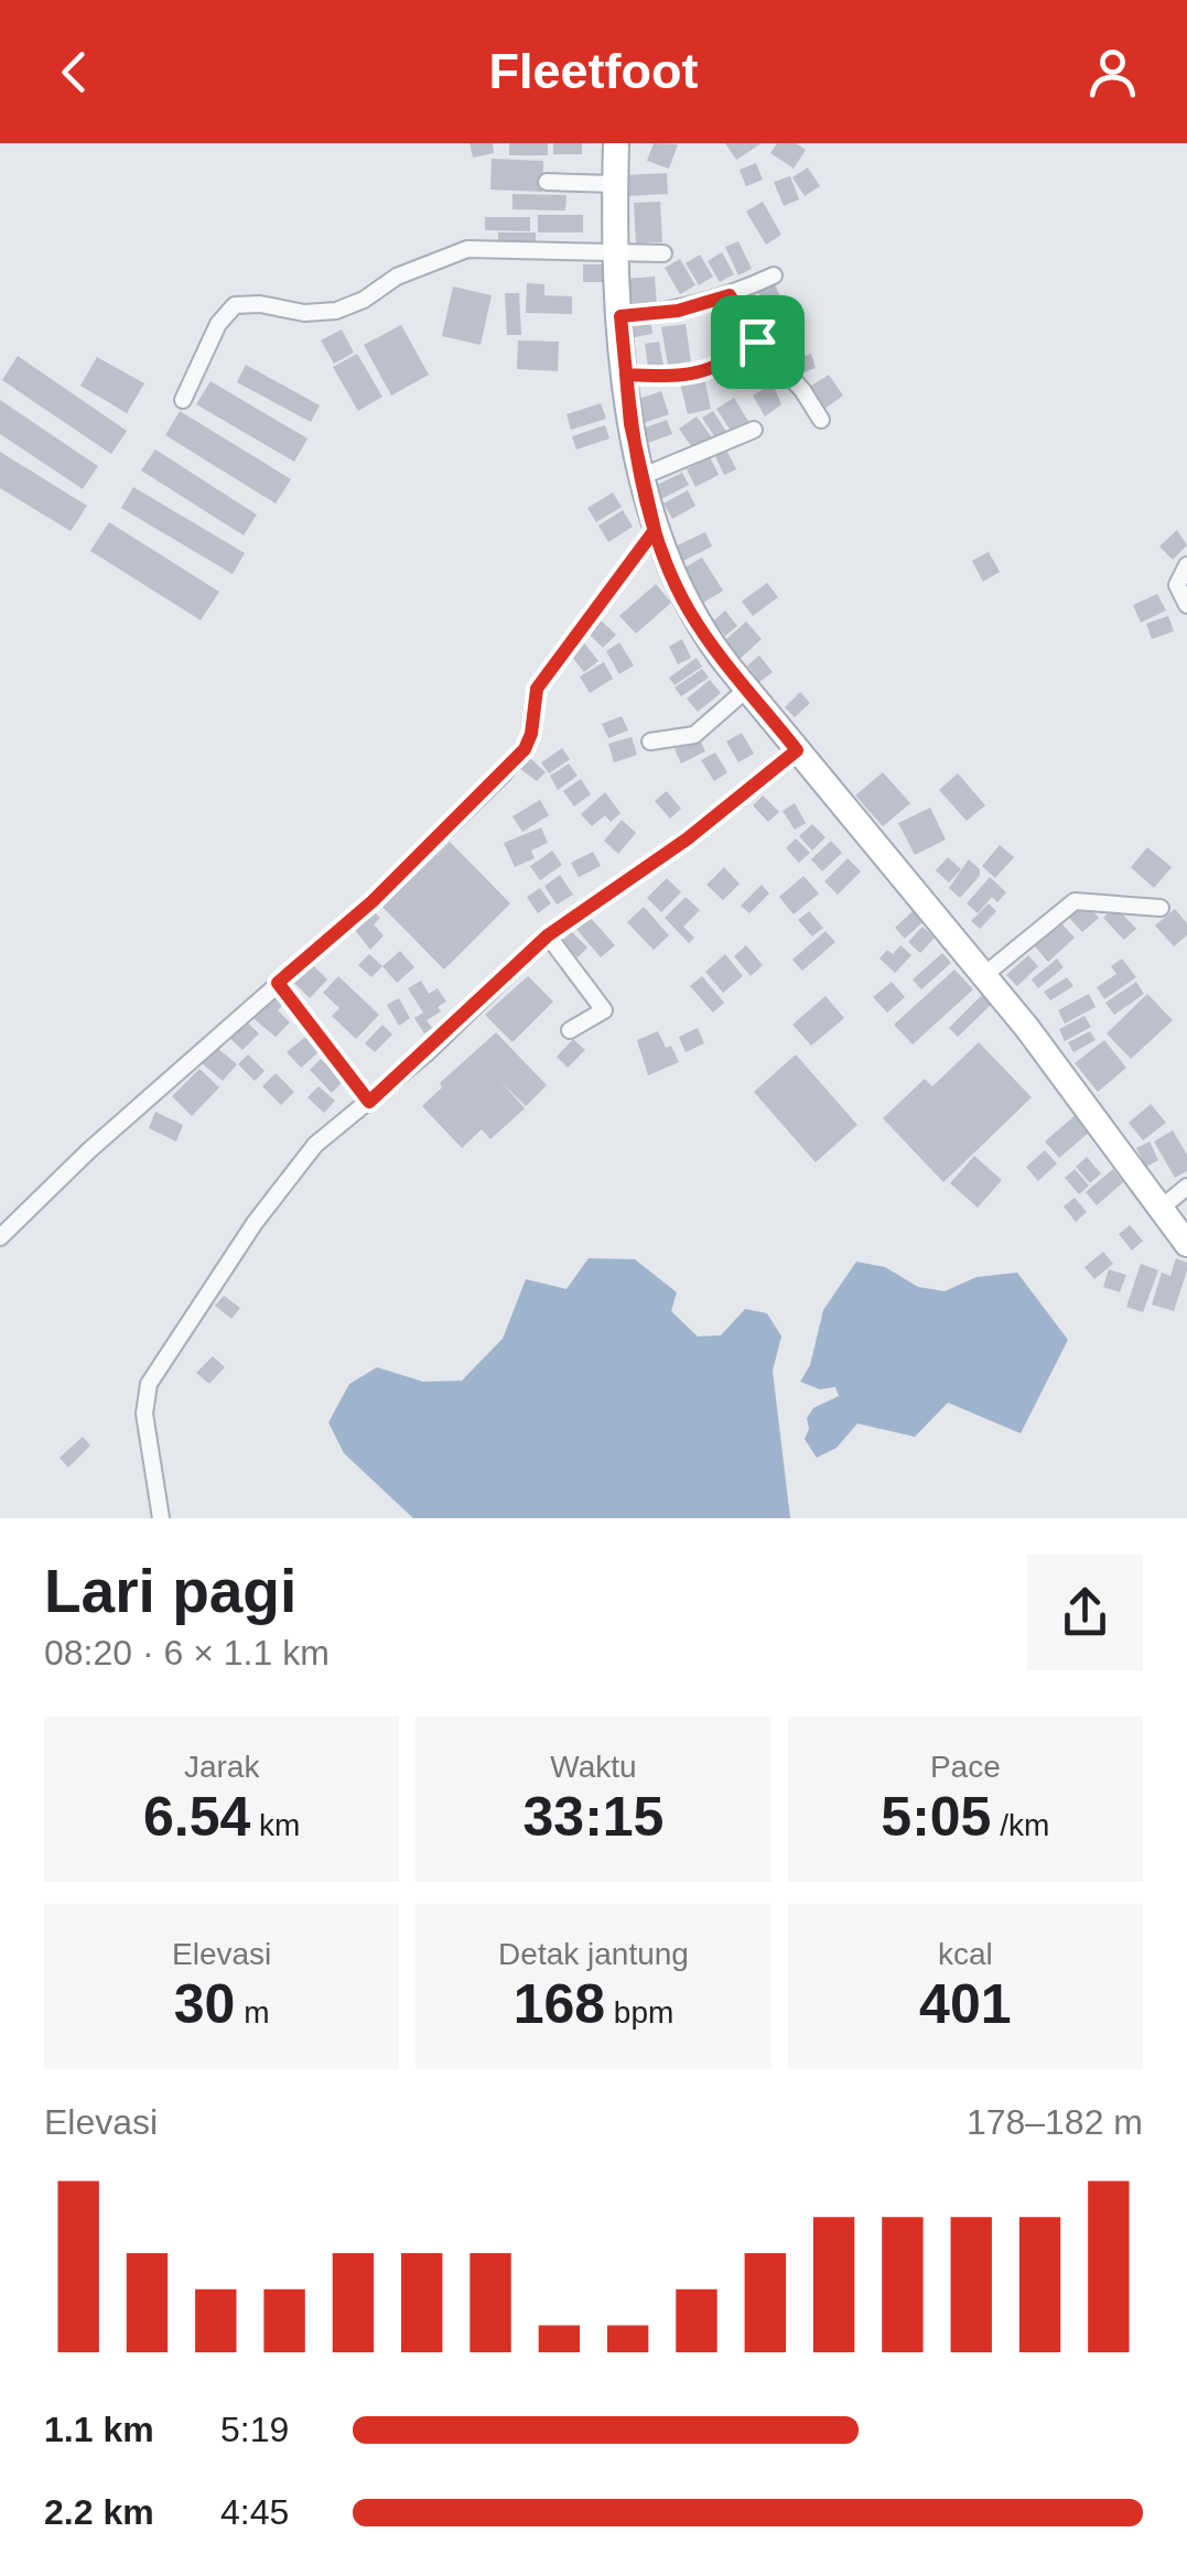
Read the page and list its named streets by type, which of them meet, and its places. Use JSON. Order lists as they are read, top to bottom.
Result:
{
  "page": {
    "header": "Fleetfoot",
    "heading": ["Lari pagi", "08:20 · 6 × 1.1 km"],
    "stats": [
      ["Jarak", "6.54 km"],
      ["Waktu", "33:15"],
      ["Pace", "5:05 /km"],
      ["Elevasi", "30 m"],
      ["Detak jantung", "168 bpm"],
      ["kcal", "401"]
    ],
    "chart": ["Elevasi", "178–182 m"],
    "list": [
      {
        "name": "1.1 km",
        "note": "5:19"
      },
      {
        "name": "2.2 km",
        "note": "4:45"
      }
    ]
  }
}
